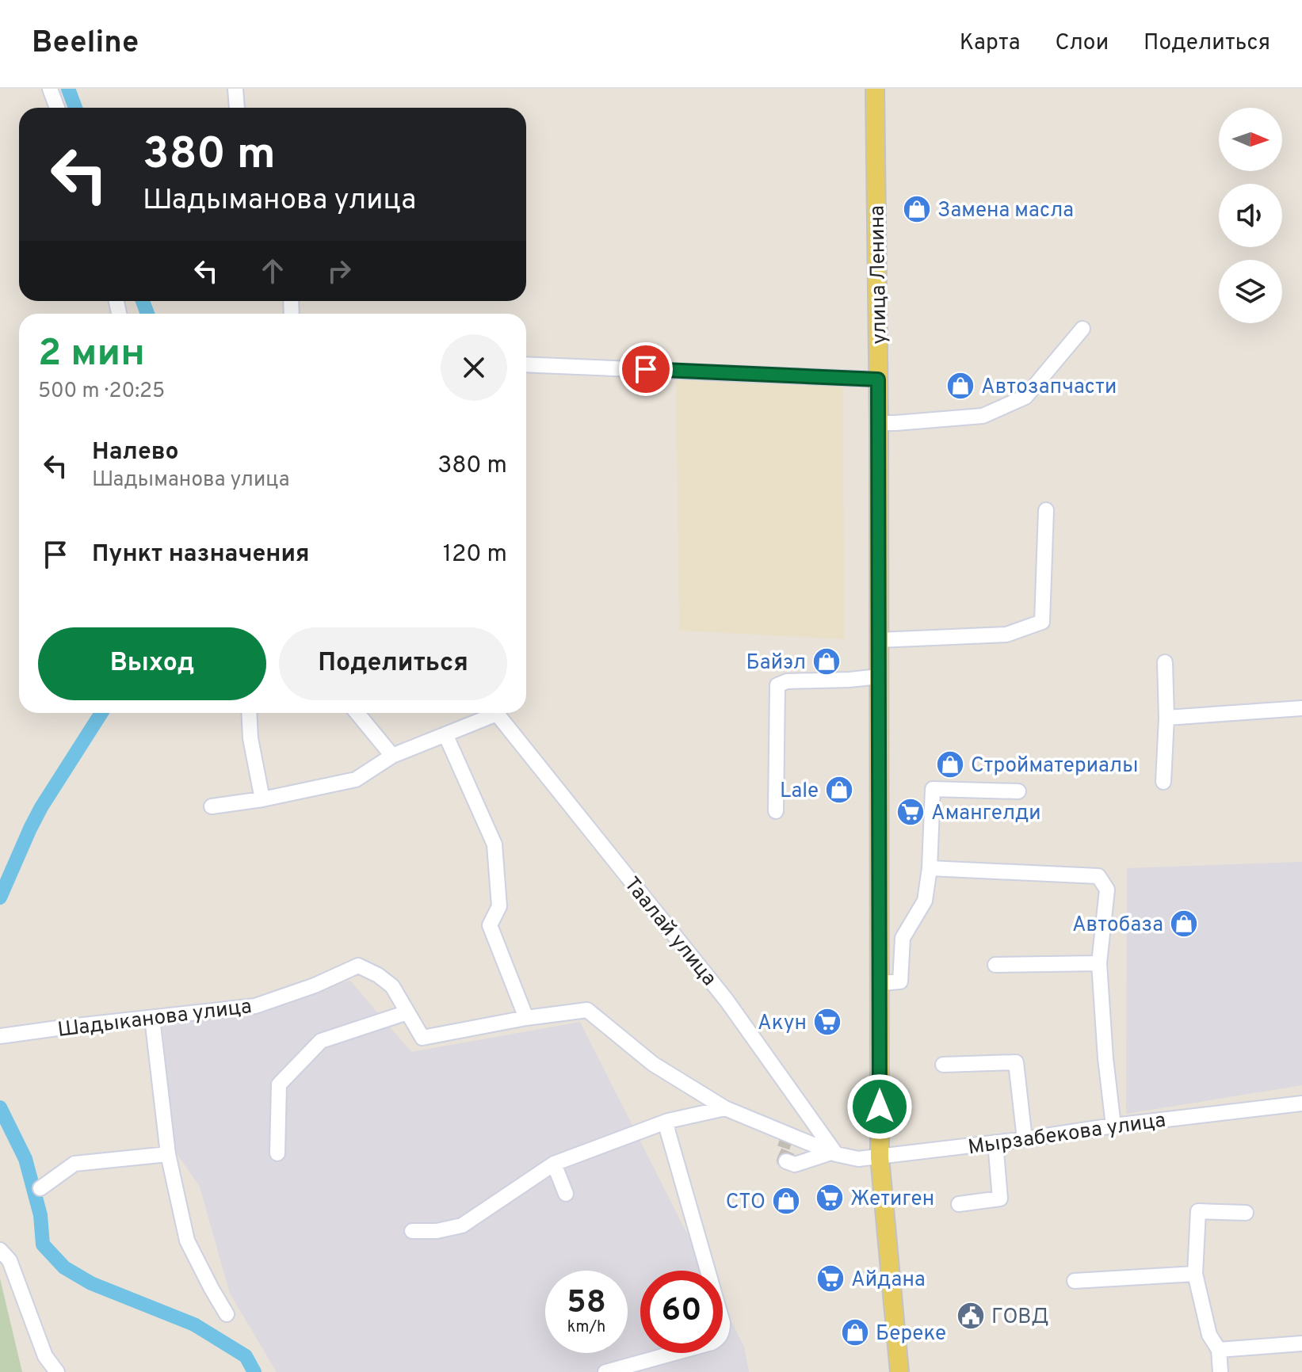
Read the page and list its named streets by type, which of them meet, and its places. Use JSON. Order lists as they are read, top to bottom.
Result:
{
  "streets": {
    "main road": ["улица Ленина"],
    "street": ["Таалай улица", "Шадыканова улица", "Мырзабекова улица"]
  },
  "crossings": [
    ["улица Ленина", "Мырзабекова улица"],
    ["Таалай улица", "Шадыканова улица"],
    ["Таалай улица", "Мырзабекова улица"],
    ["Шадыканова улица", "Мырзабекова улица"]
  ],
  "places": {
    "shop": [
      "Замена масла",
      "Автозапчасти",
      "Байэл",
      "Стройматериалы",
      "Lale",
      "Автобаза",
      "СТО",
      "Береке"
    ],
    "supermarket": [
      "Амангелди",
      "Акун",
      "Жетиген",
      "Айдана"
    ],
    "public building": ["ГОВД"]
  },
  "north": "right",
  "page": {
    "header": "Beeline",
    "nav": ["Карта", "Слои", "Поделиться"],
    "turn": ["380 m", "Шадыманова улица"],
    "heading": ["2 мин", "500 m · 20:25"],
    "list": [
      {
        "name": "Налево",
        "note": "Шадыманова улица",
        "value": "380 m"
      },
      {
        "name": "Пункт назначения",
        "value": "120 m"
      }
    ],
    "buttons": ["Выход", "Поделиться"],
    "speed": "58 km/h",
    "limit": "60"
  }
}
